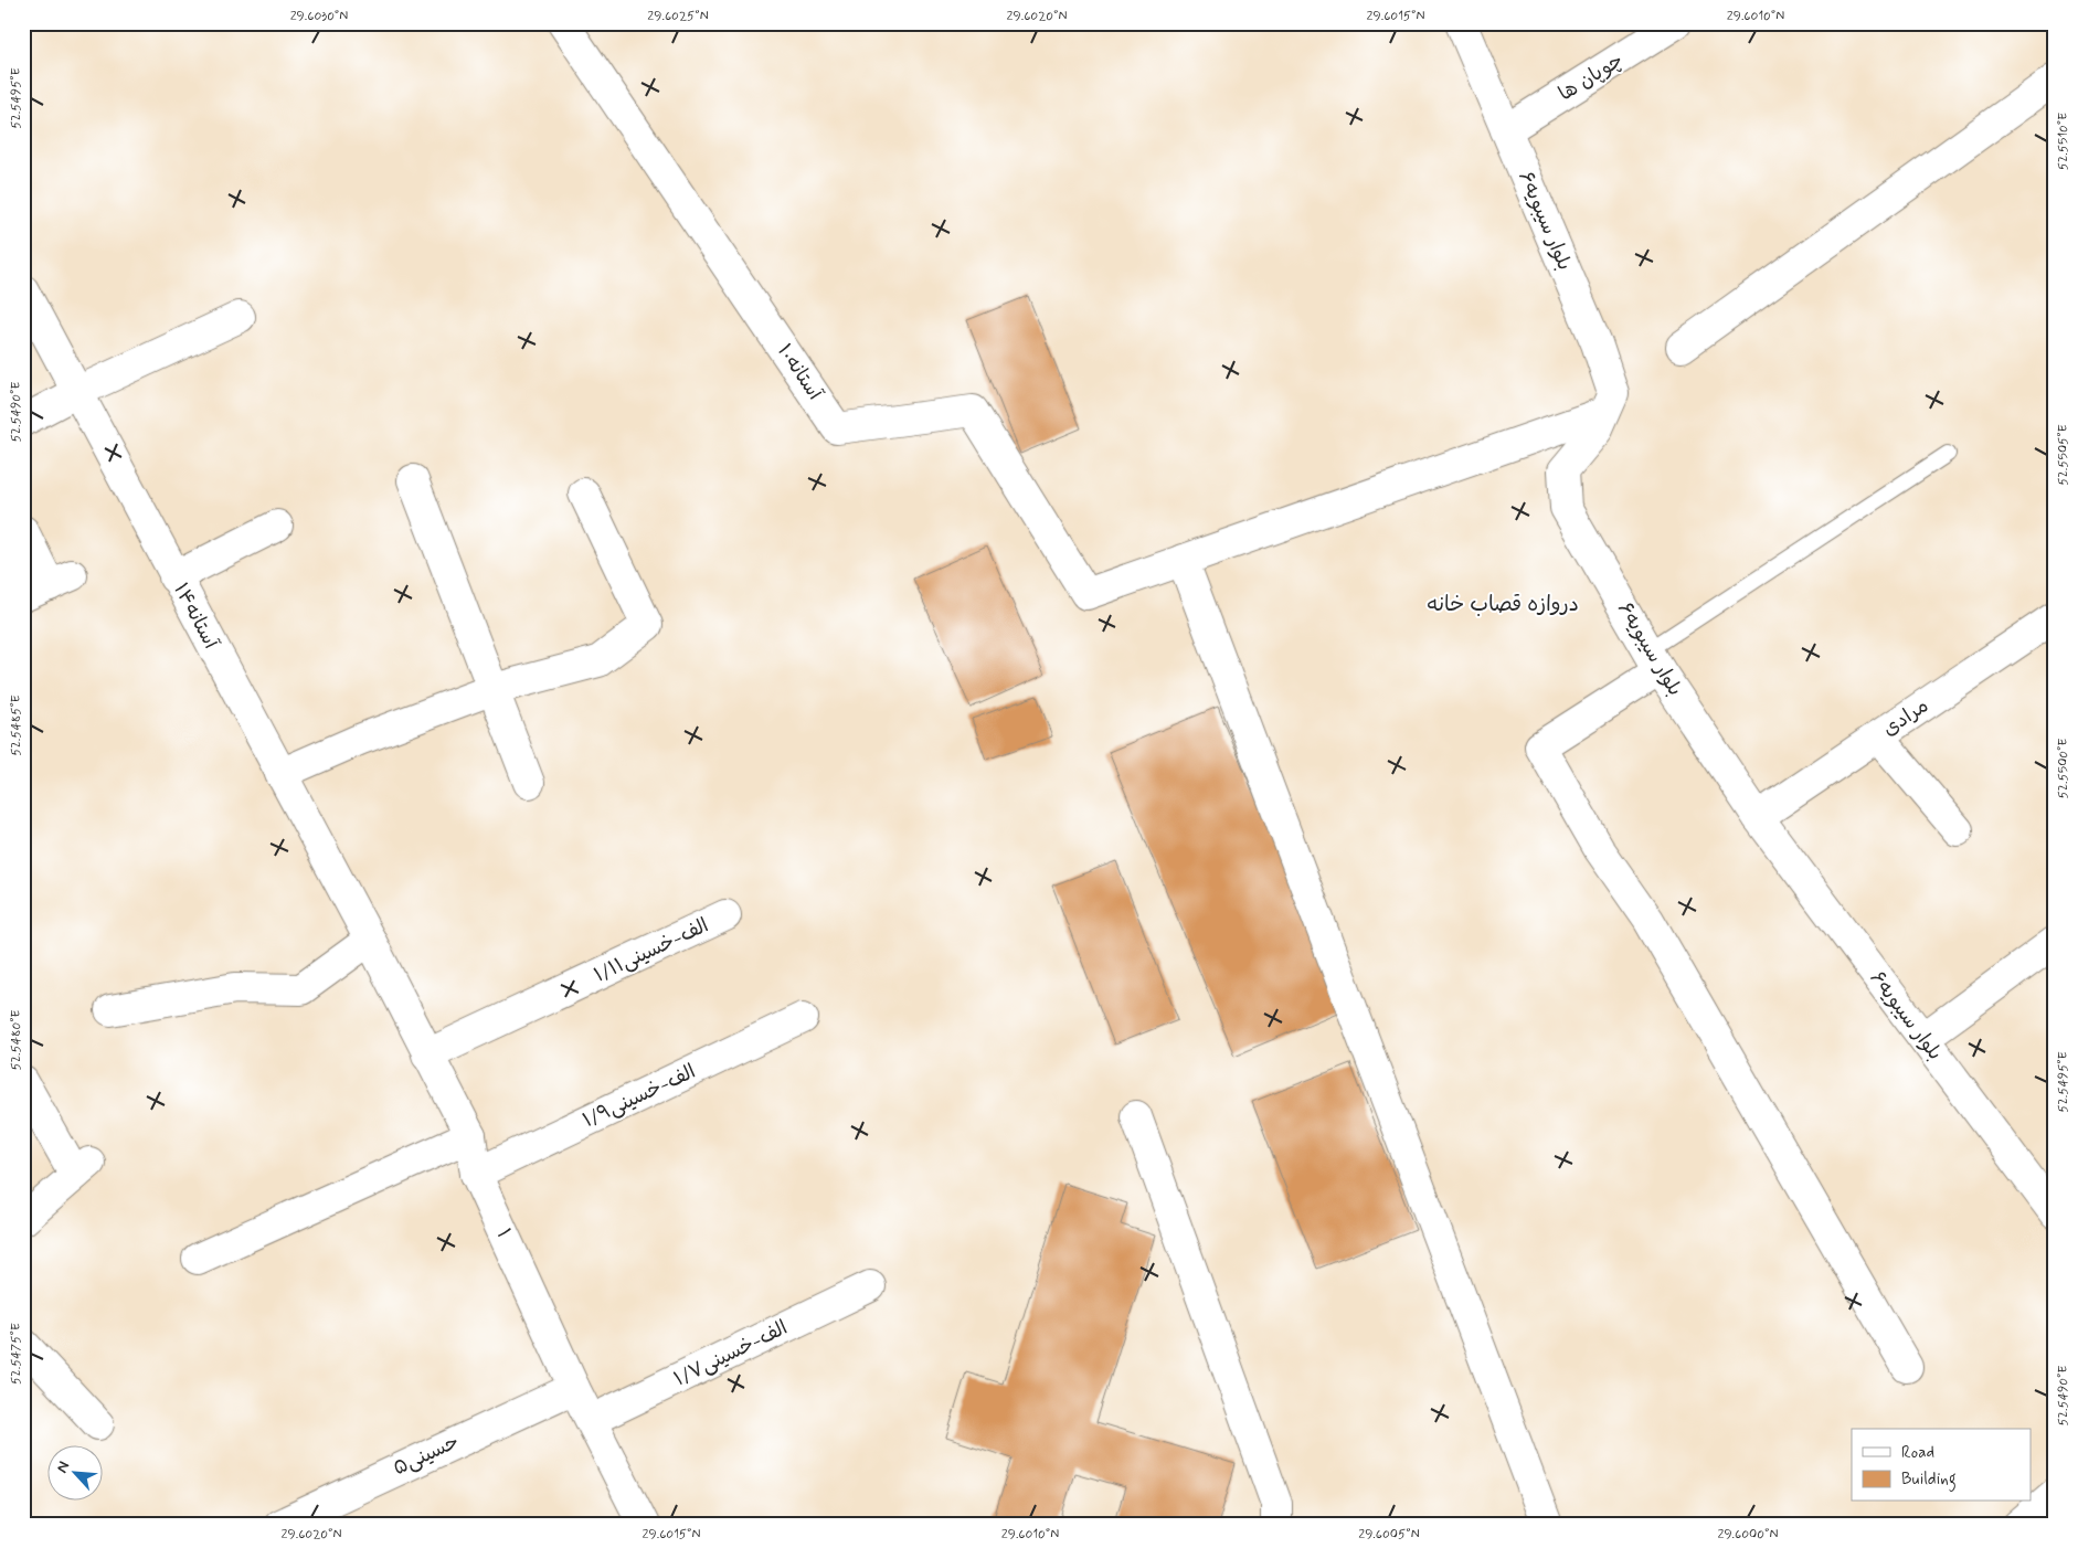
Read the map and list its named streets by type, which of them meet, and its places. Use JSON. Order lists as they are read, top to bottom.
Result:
{
  "streets": {
    "street": [
      "چوپان ها",
      "۶بلوار سیبویه",
      "آستانه۱۰",
      "آستانه۱۴",
      "مرادی",
      "الف-خسینی۱/۱۱",
      "الف-خسینی۱/۹",
      "۱",
      "الف-خسینی۱/۷",
      "حسینی۵"
    ]
  },
  "crossings": [
    ["چوپان ها", "۶بلوار سیبویه"],
    ["۶بلوار سیبویه", "مرادی"],
    ["آستانه۱۴", "۱"],
    ["الف-خسینی۱/۱۱", "۱"],
    ["الف-خسینی۱/۹", "۱"],
    ["۱", "الف-خسینی۱/۷"],
    ["۱", "حسینی۵"]
  ],
  "districts": ["دروازه قصاب خانه"],
  "legend": ["Road", "Building"],
  "north": "top left",
  "coordinates": [
    "29.6030°N",
    "29.6025°N",
    "29.6020°N",
    "29.6015°N",
    "29.6010°N",
    "52.5495°E",
    "52.5510°E",
    "52.5490°E",
    "52.5505°E",
    "52.5485°E",
    "52.5500°E",
    "52.5480°E",
    "52.5475°E",
    "29.6005°N",
    "29.6000°N"
  ]
}
